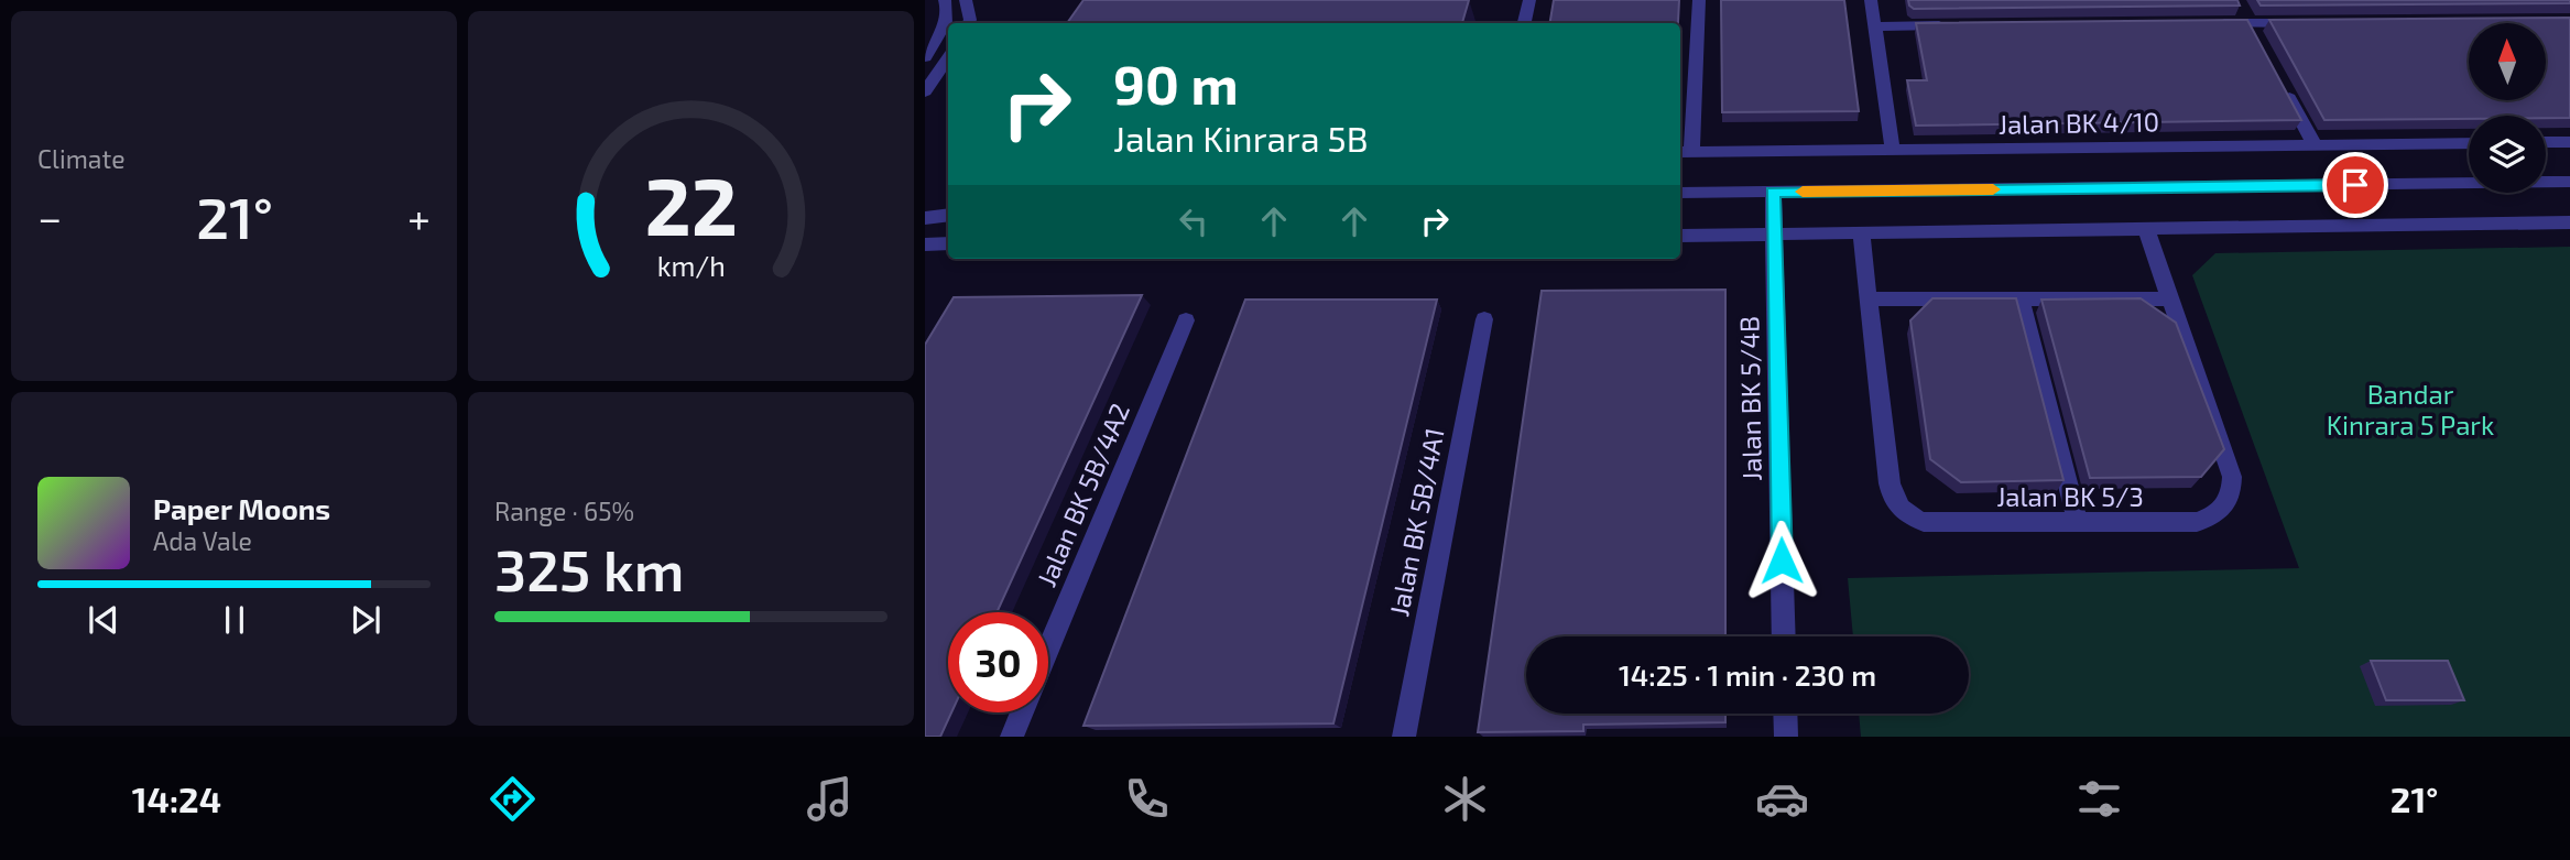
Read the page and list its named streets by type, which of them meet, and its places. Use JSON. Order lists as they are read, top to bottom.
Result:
{
  "streets": {
    "street": [
      "Jalan BK 4/10",
      "Jalan BK 5/4B",
      "Jalan BK 5B/4A2",
      "Jalan BK 5/3",
      "Jalan BK 5B/4A1"
    ]
  },
  "parks": ["Bandar Kinrara 5 Park"],
  "north": "top",
  "page": {
    "tile": [
      "Climate",
      ["Range · 65%", "325 km"]
    ],
    "turn": ["90 m", "Jalan Kinrara 5B"],
    "heat": ["−", "21°", "+"],
    "song": ["Paper Moons", "Ada Vale"],
    "limit": "30",
    "trip": "14:25 · 1 min · 230 m",
    "tabs": ["14:24", "21°"],
    "gauge": ["22", "km/h"]
  }
}
